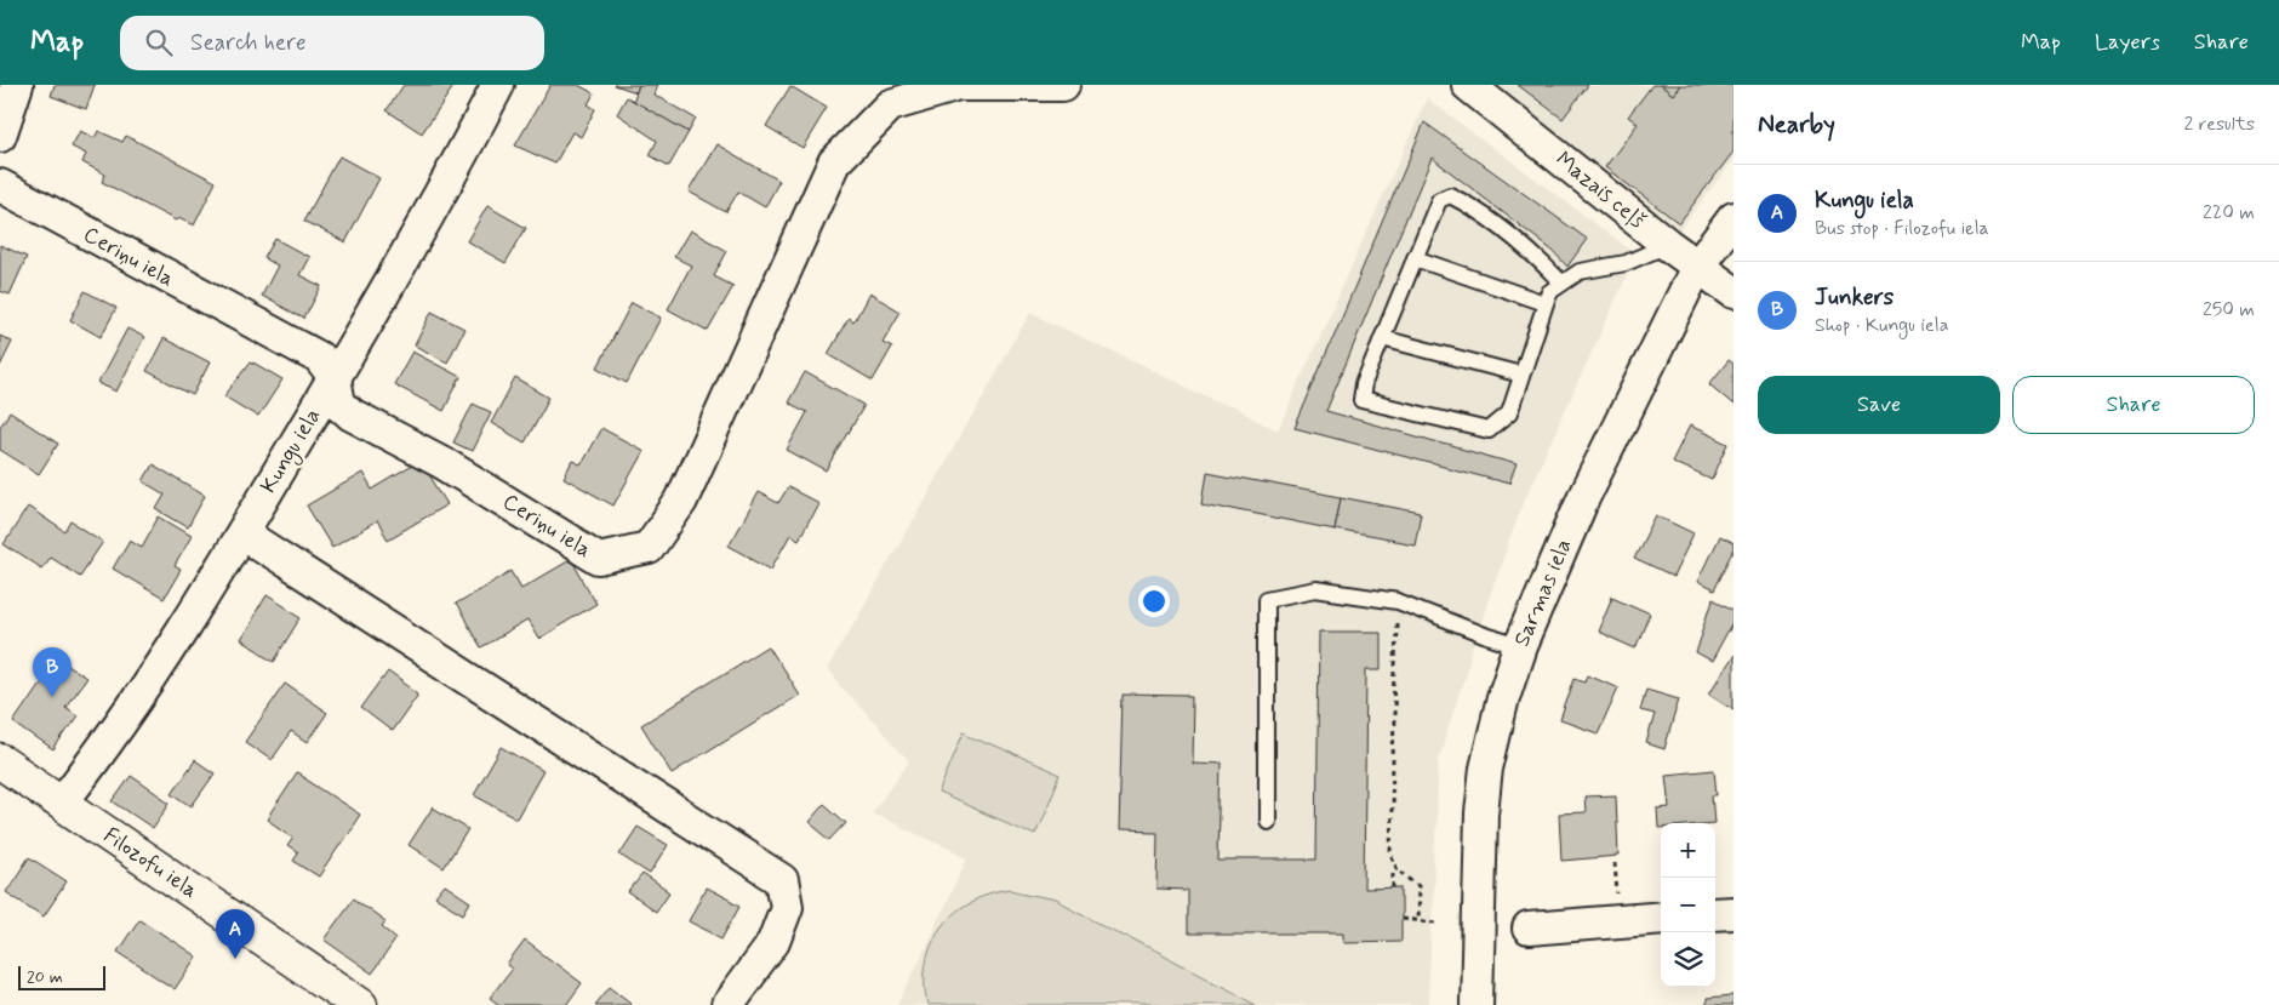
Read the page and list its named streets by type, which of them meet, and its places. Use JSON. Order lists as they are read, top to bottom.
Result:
{
  "streets": {
    "street": [
      "Mazais ceļš",
      "Ceriņu iela",
      "Kungu iela",
      "Sarmas iela",
      "Filozofu iela"
    ]
  },
  "crossings": [
    ["Mazais ceļš", "Sarmas iela"],
    ["Ceriņu iela", "Kungu iela"],
    ["Kungu iela", "Filozofu iela"]
  ],
  "scale_bar": "20 m",
  "page": {
    "header": "Map",
    "search": "Search here",
    "nav": ["Map", "Layers", "Share"],
    "heading": ["Nearby", "2 results"],
    "list": [
      {
        "mark": "A",
        "name": "Kungu iela",
        "note": "Bus stop · Filozofu iela",
        "value": "220 m"
      },
      {
        "mark": "B",
        "name": "Junkers",
        "note": "Shop · Kungu iela",
        "value": "250 m"
      }
    ],
    "buttons": ["Save", "Share"],
    "pins": ["B", "A"],
    "map_buttons": ["+", "−"],
    "scale": "20 m"
  }
}
